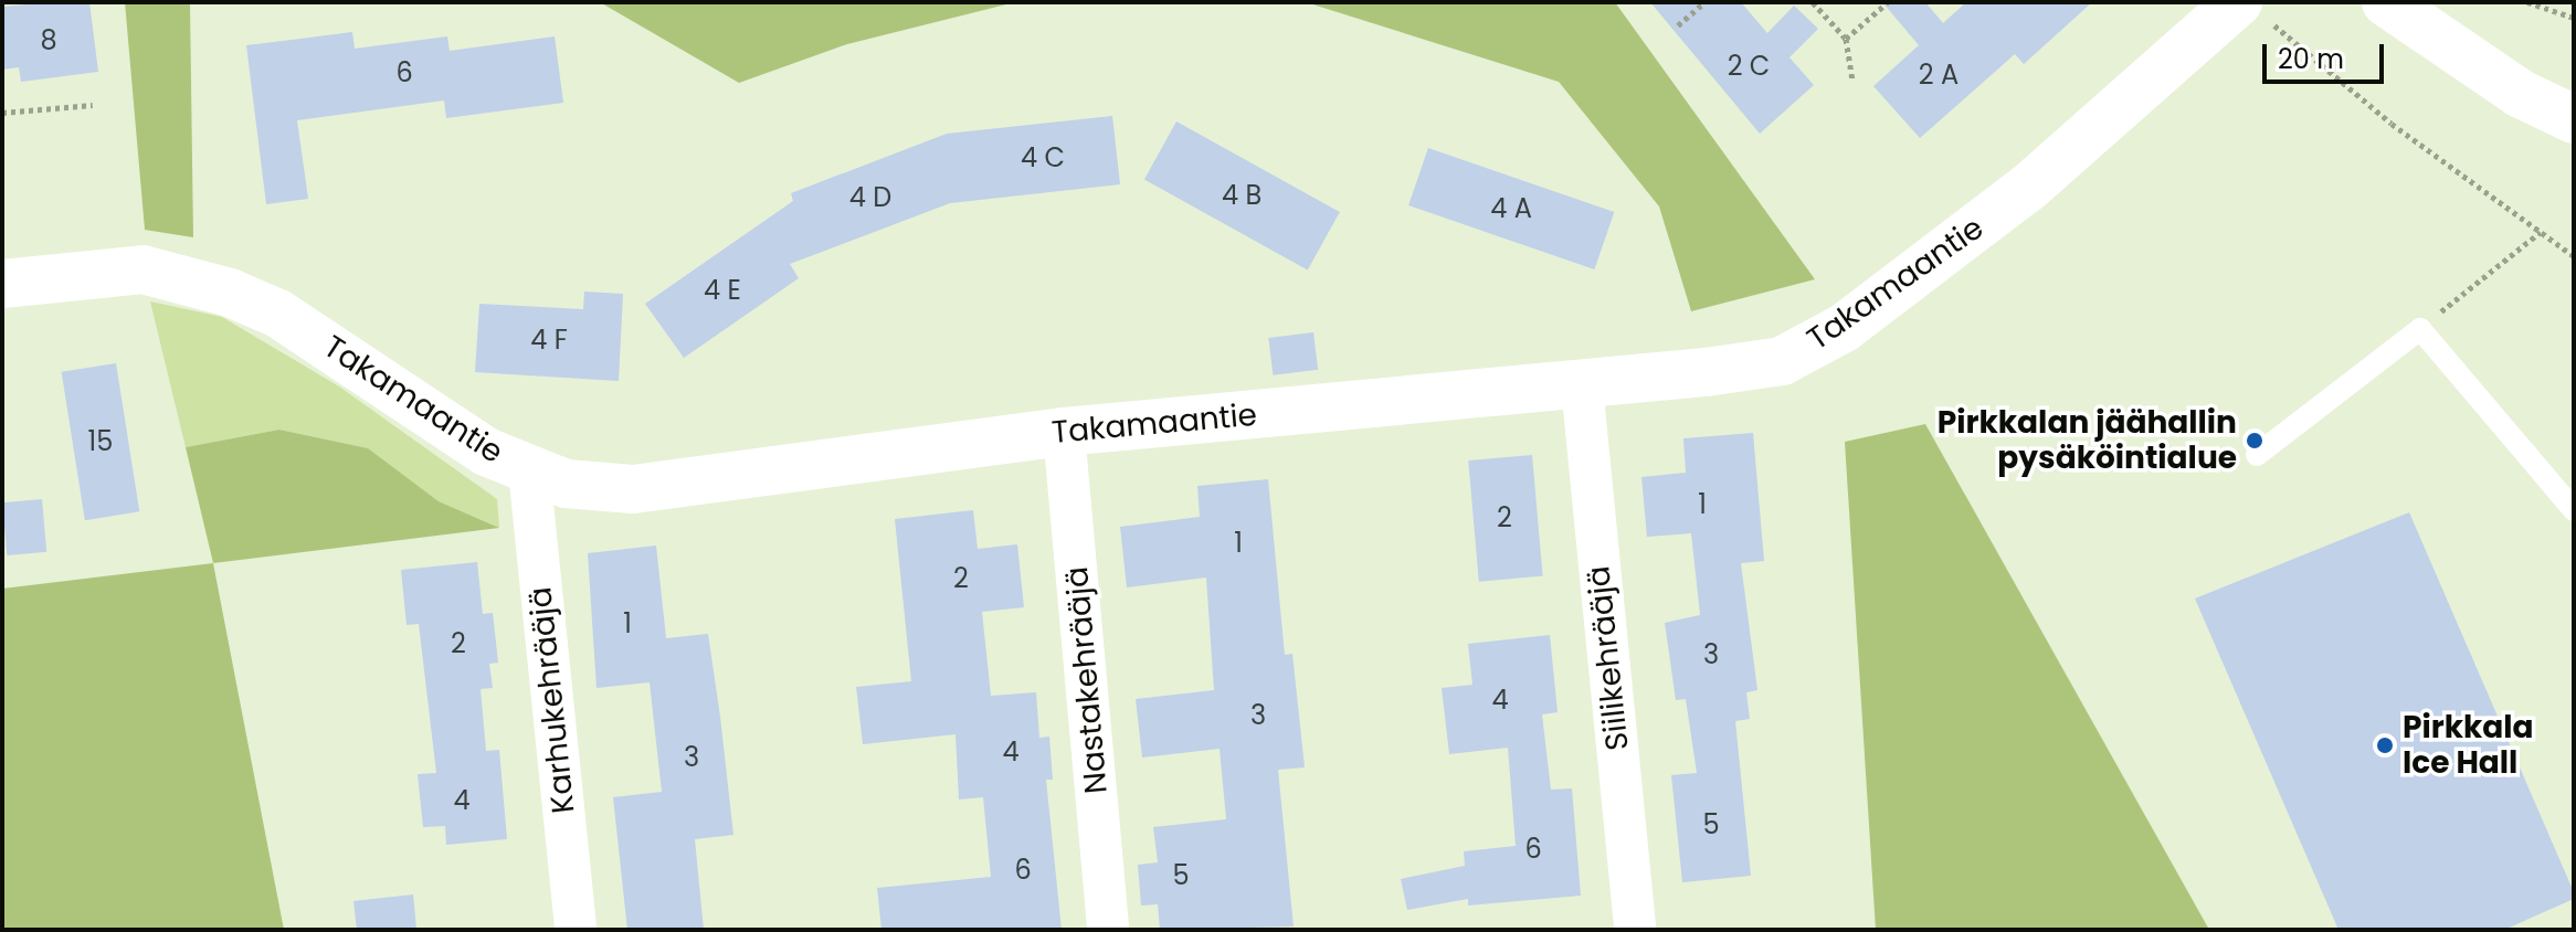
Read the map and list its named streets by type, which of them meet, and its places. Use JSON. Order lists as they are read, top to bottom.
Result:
{
  "streets": {
    "street": [
      "Takamaantie",
      "Siilikehrääjä",
      "Nastakehrääjä",
      "Karhukehrääjä"
    ]
  },
  "crossings": [
    ["Takamaantie", "Siilikehrääjä"],
    ["Takamaantie", "Nastakehrääjä"],
    ["Takamaantie", "Karhukehrääjä"]
  ],
  "places": ["Pirkkalan jäähallin pysäköintialue", "Pirkkala Ice Hall"],
  "house_numbers": [
    "8",
    "2 C",
    "6",
    "2 A",
    "4 C",
    "4 B",
    "4 D",
    "4 A",
    "4 E",
    "4 F",
    "15",
    "1",
    "2",
    "1",
    "2",
    "1",
    "2",
    "3",
    "4",
    "3",
    "4",
    "3",
    "4",
    "5",
    "6",
    "6",
    "5"
  ],
  "scale_bar": "20 m"
}
